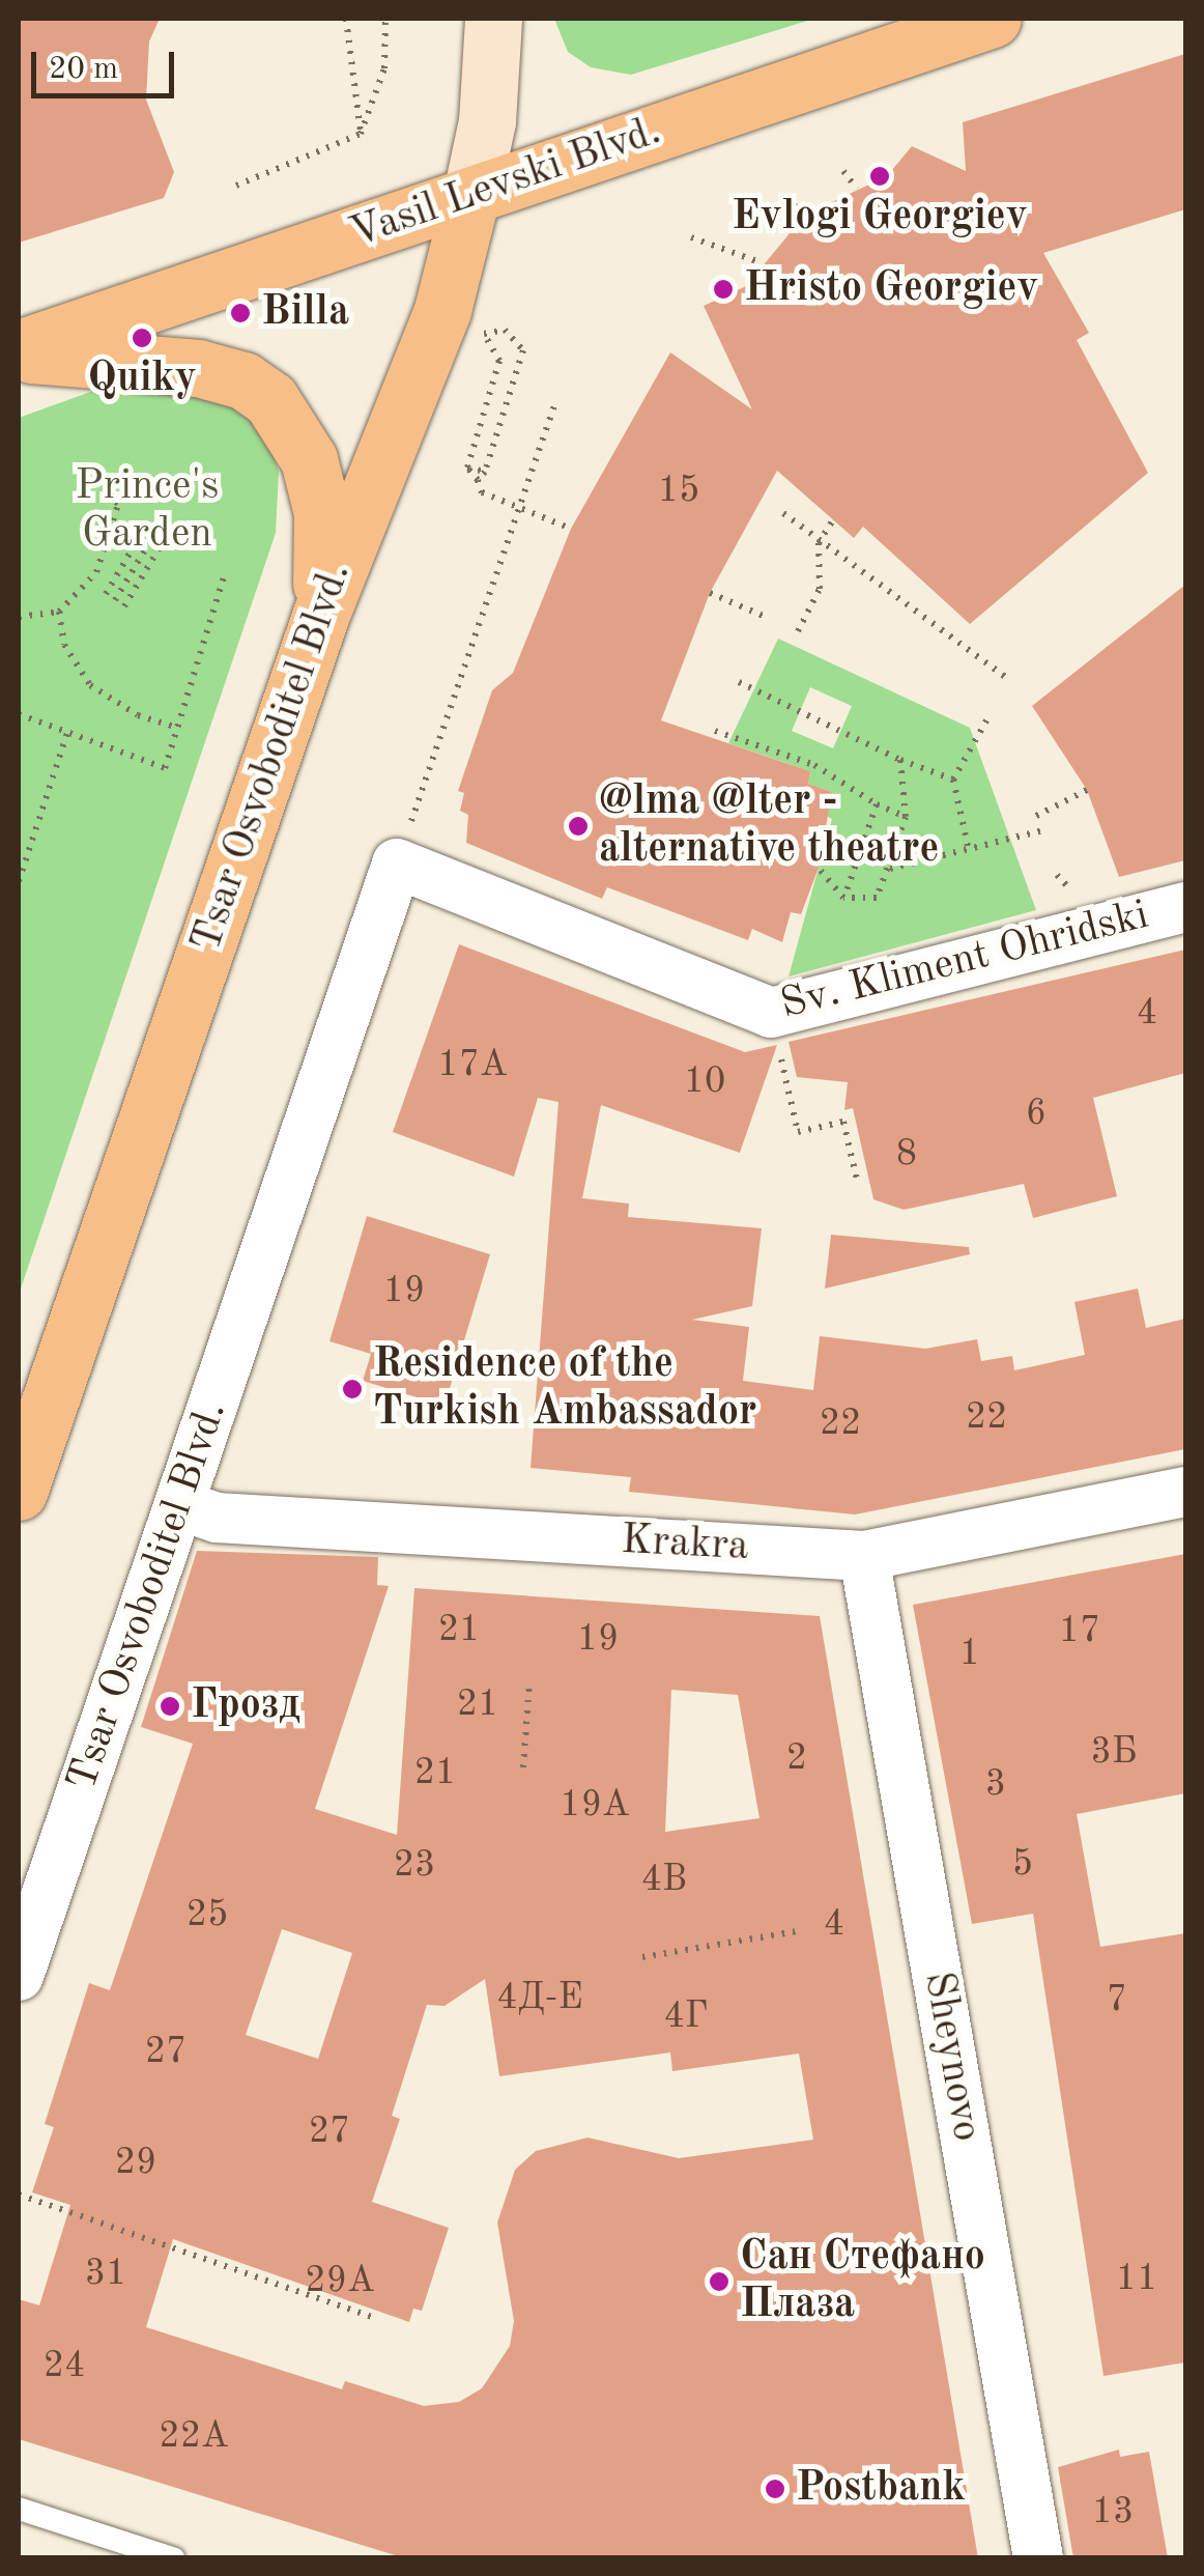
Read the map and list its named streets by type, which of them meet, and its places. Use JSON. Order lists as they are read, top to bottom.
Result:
{
  "streets": {
    "main road": ["Vasil Levski Blvd.", "Tsar Osvoboditel Blvd."],
    "street": ["Sv. Kliment Ohridski", "Krakra", "Sheynovo"]
  },
  "crossings": [
    ["Vasil Levski Blvd.", "Tsar Osvoboditel Blvd."],
    ["Tsar Osvoboditel Blvd.", "Sv. Kliment Ohridski"],
    ["Tsar Osvoboditel Blvd.", "Krakra"],
    ["Krakra", "Sheynovo"]
  ],
  "parks": ["Prince's Garden"],
  "places": [
    "Evlogi Georgiev",
    "Hristo Georgiev",
    "Billa",
    "Quiky",
    "@lma @lter - alternative theatre",
    "Residence of the Turkish Ambassador",
    "Грозд",
    "Сан Стефано Плаза",
    "Postbank"
  ],
  "house_numbers": [
    "15",
    "4",
    "17А",
    "10",
    "6",
    "8",
    "19",
    "22",
    "22",
    "21",
    "17",
    "19",
    "1",
    "21",
    "3Б",
    "2",
    "21",
    "3",
    "19А",
    "5",
    "23",
    "4В",
    "25",
    "4",
    "4Д-Е",
    "7",
    "4Г",
    "27",
    "27",
    "29",
    "31",
    "11",
    "29А",
    "24",
    "22А",
    "13"
  ],
  "scale_bar": "20 m"
}
